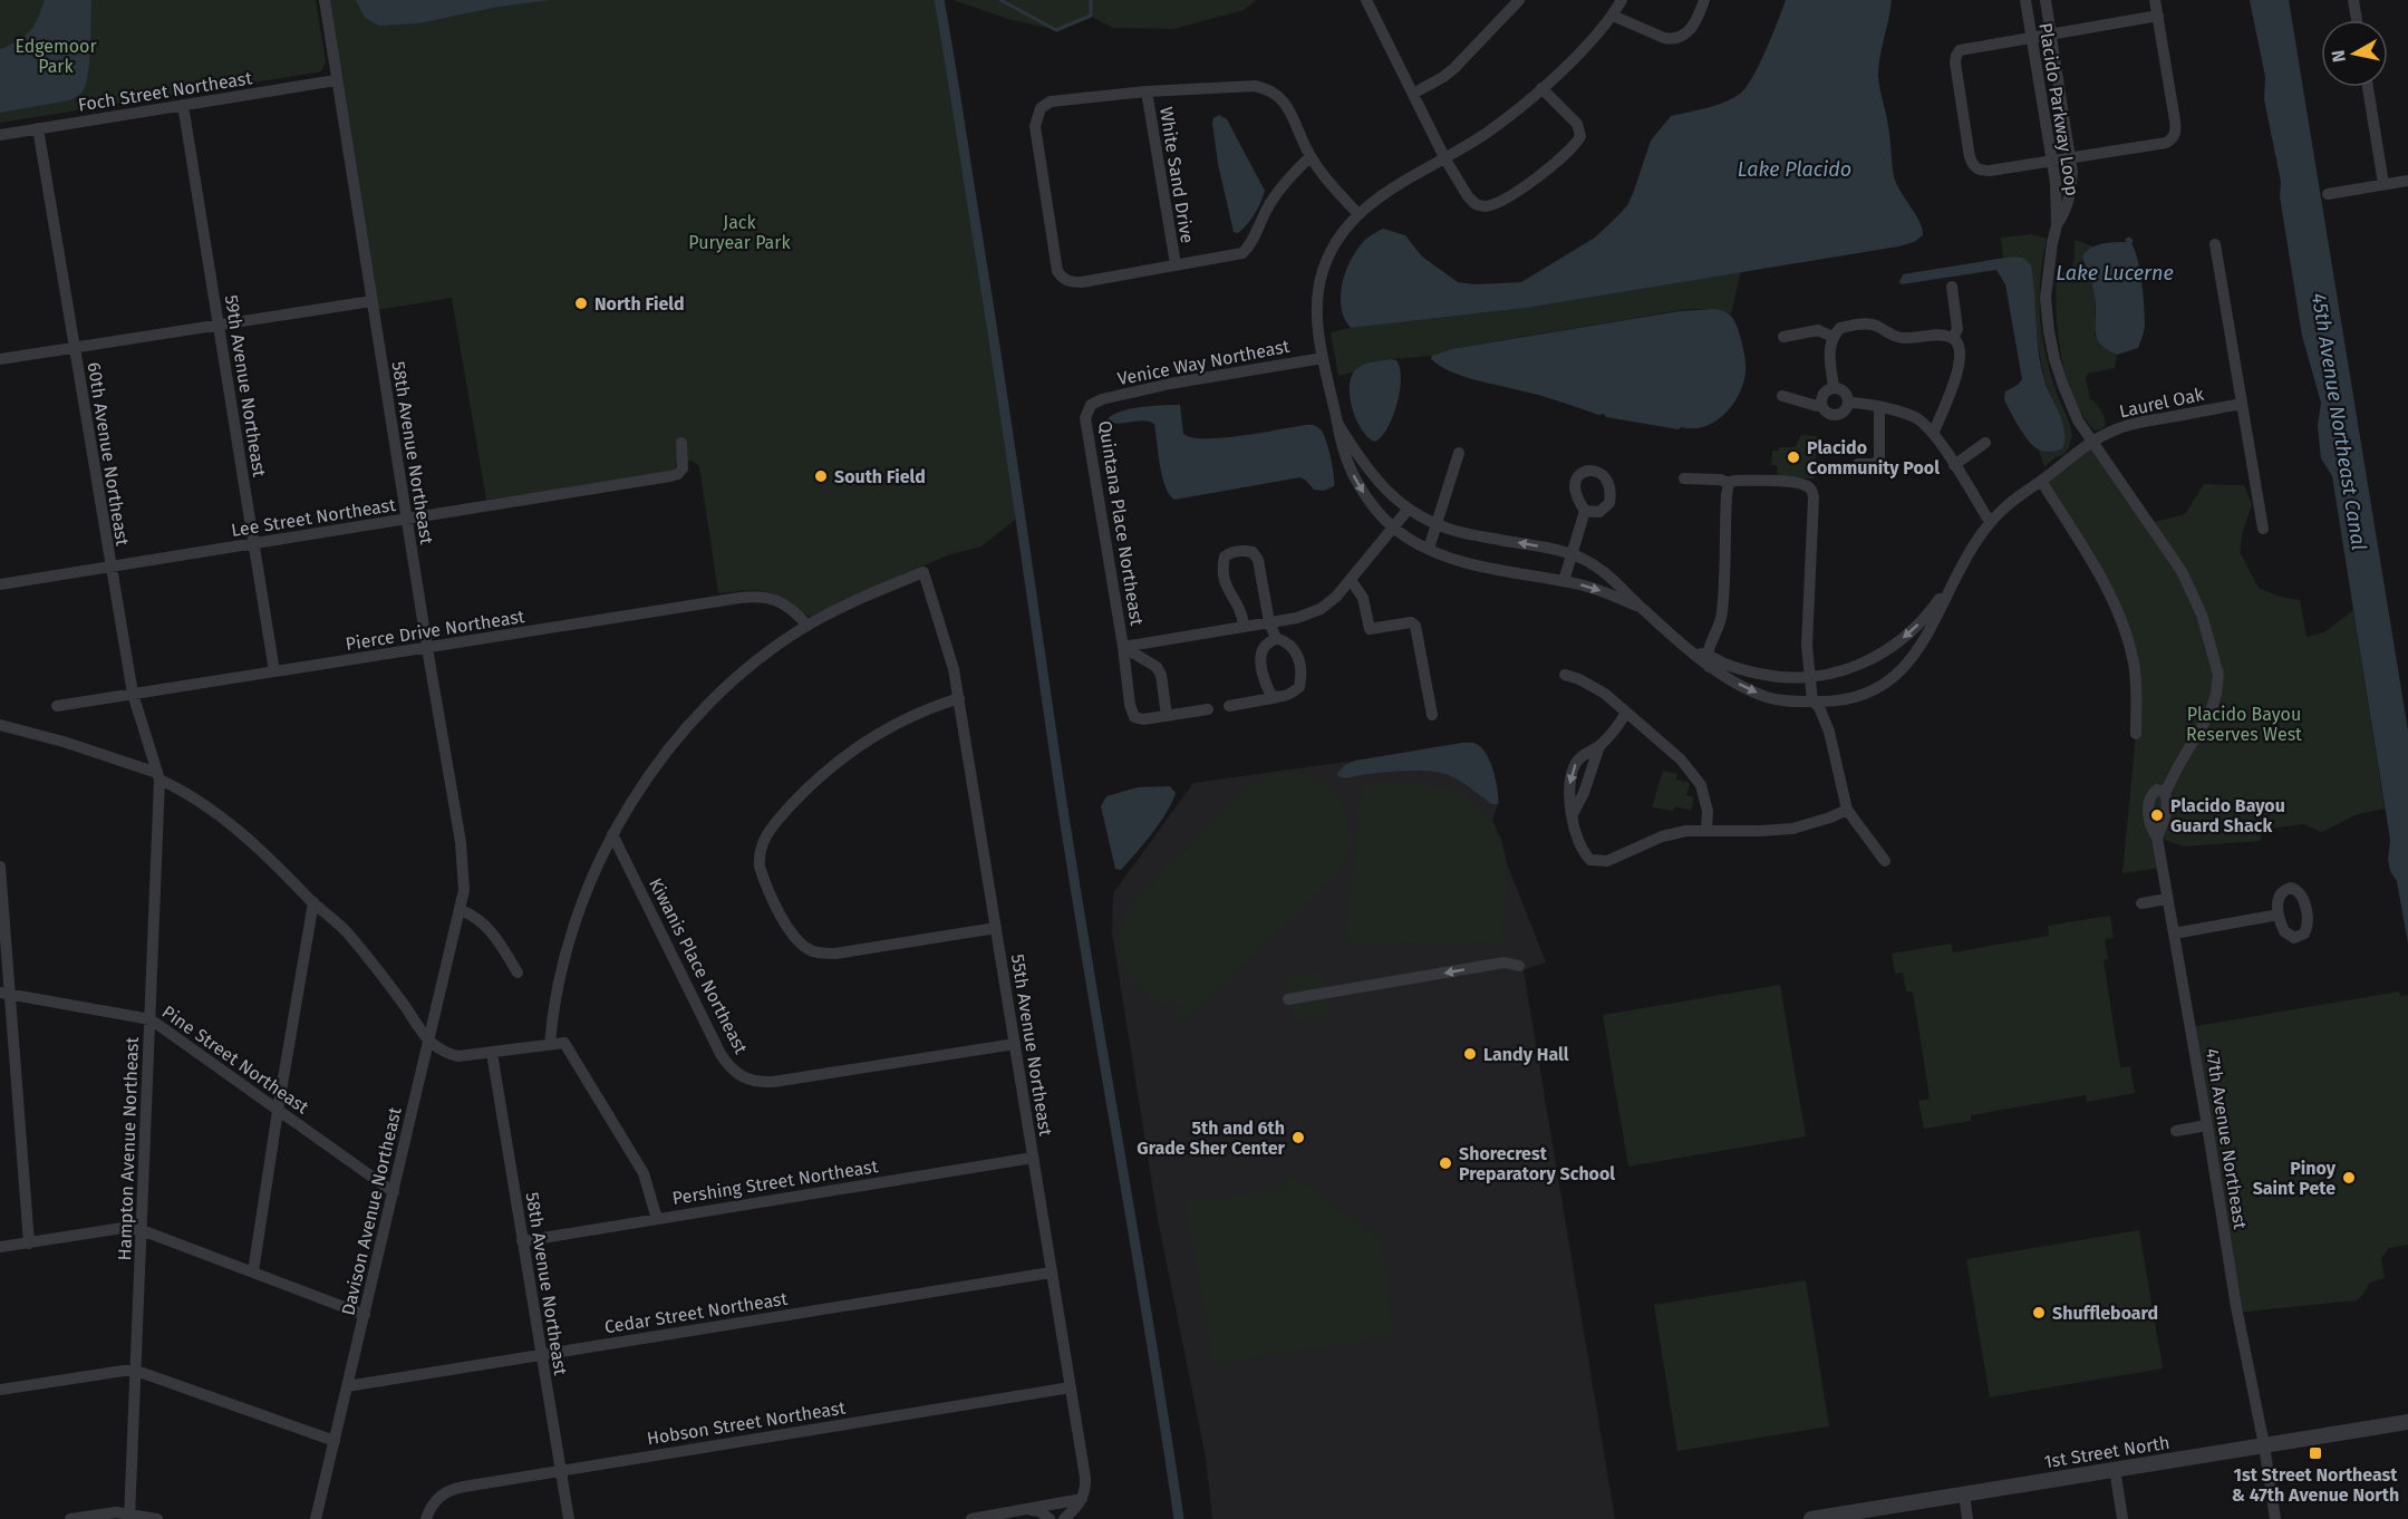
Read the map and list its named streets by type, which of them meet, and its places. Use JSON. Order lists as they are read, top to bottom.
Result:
{
  "streets": {
    "street": [
      "Foch Street Northeast",
      "Placido Parkway Loop",
      "White Sand Drive",
      "Venice Way Northeast",
      "59th Avenue Northeast",
      "Laurel Oak",
      "58th Avenue Northeast",
      "60th Avenue Northeast",
      "Lee Street Northeast",
      "Quintana Place Northeast",
      "Pierce Drive Northeast",
      "Kiwanis Place Northeast",
      "55th Avenue Northeast",
      "Pine Street Northeast",
      "47th Avenue Northeast",
      "Hampton Avenue Northeast",
      "Pershing Street Northeast",
      "Davison Avenue Northeast",
      "Cedar Street Northeast",
      "Hobson Street Northeast",
      "1st Street North"
    ]
  },
  "crossings": [
    ["Foch Street Northeast", "59th Avenue Northeast"],
    ["Foch Street Northeast", "58th Avenue Northeast"],
    ["Foch Street Northeast", "60th Avenue Northeast"],
    ["Placido Parkway Loop", "Laurel Oak"],
    ["Placido Parkway Loop", "47th Avenue Northeast"],
    ["Venice Way Northeast", "Quintana Place Northeast"],
    ["59th Avenue Northeast", "Lee Street Northeast"],
    ["59th Avenue Northeast", "Pierce Drive Northeast"],
    ["Laurel Oak", "47th Avenue Northeast"],
    ["58th Avenue Northeast", "Lee Street Northeast"],
    ["58th Avenue Northeast", "Pierce Drive Northeast"],
    ["58th Avenue Northeast", "Pershing Street Northeast"],
    ["58th Avenue Northeast", "Davison Avenue Northeast"],
    ["58th Avenue Northeast", "Cedar Street Northeast"],
    ["58th Avenue Northeast", "Hobson Street Northeast"],
    ["60th Avenue Northeast", "Lee Street Northeast"],
    ["60th Avenue Northeast", "Pierce Drive Northeast"],
    ["60th Avenue Northeast", "Hampton Avenue Northeast"],
    ["Pierce Drive Northeast", "55th Avenue Northeast"],
    ["Kiwanis Place Northeast", "55th Avenue Northeast"],
    ["55th Avenue Northeast", "Pershing Street Northeast"],
    ["55th Avenue Northeast", "Cedar Street Northeast"],
    ["55th Avenue Northeast", "Hobson Street Northeast"],
    ["Pine Street Northeast", "Hampton Avenue Northeast"],
    ["Pine Street Northeast", "Davison Avenue Northeast"],
    ["47th Avenue Northeast", "1st Street North"],
    ["Davison Avenue Northeast", "Cedar Street Northeast"]
  ],
  "water": ["Lake Placido", "Lake Lucerne", "45th Avenue Northeast Canal"],
  "parks": ["Edgemoor Park", "Jack Puryear Park", "Placido Bayou Reserves West"],
  "places": {
    "other": [
      "North Field",
      "Placido Community Pool",
      "South Field",
      "Placido Bayou Guard Shack",
      "Landy Hall",
      "5th and 6th Grade Sher Center",
      "Shorecrest Preparatory School",
      "Pinoy Saint Pete",
      "Shuffleboard"
    ],
    "transit": ["1st Street Northeast & 47th Avenue North"]
  },
  "north": "left"
}
